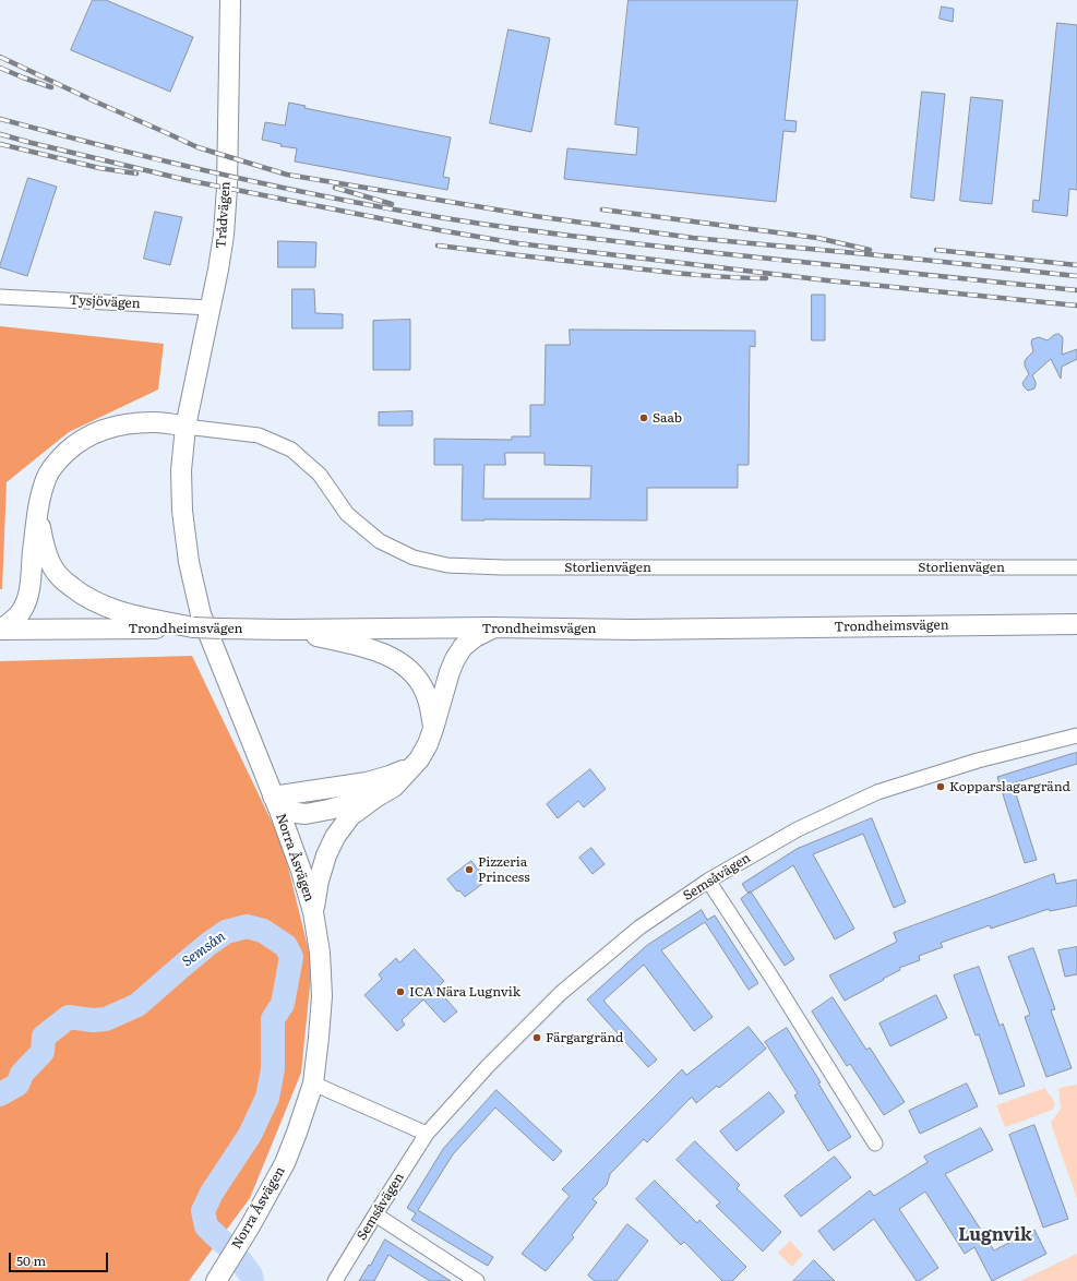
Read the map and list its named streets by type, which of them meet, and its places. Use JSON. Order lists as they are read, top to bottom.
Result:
{
  "streets": {
    "main road": ["Trådvägen", "Trondheimsvägen", "Norra Åsvägen"],
    "street": ["Tysjövägen", "Storlienvägen", "Semsåvägen"]
  },
  "crossings": [
    ["Trådvägen", "Tysjövägen"],
    ["Trådvägen", "Storlienvägen"],
    ["Trådvägen", "Norra Åsvägen"],
    ["Storlienvägen", "Norra Åsvägen"],
    ["Trondheimsvägen", "Norra Åsvägen"]
  ],
  "districts": ["Lugnvik"],
  "water": ["Semsån"],
  "places": [
    "Saab",
    "Kopparslagargränd",
    "Pizzeria Princess",
    "ICA Nära Lugnvik",
    "Färgargränd"
  ],
  "scale_bar": "50 m"
}
